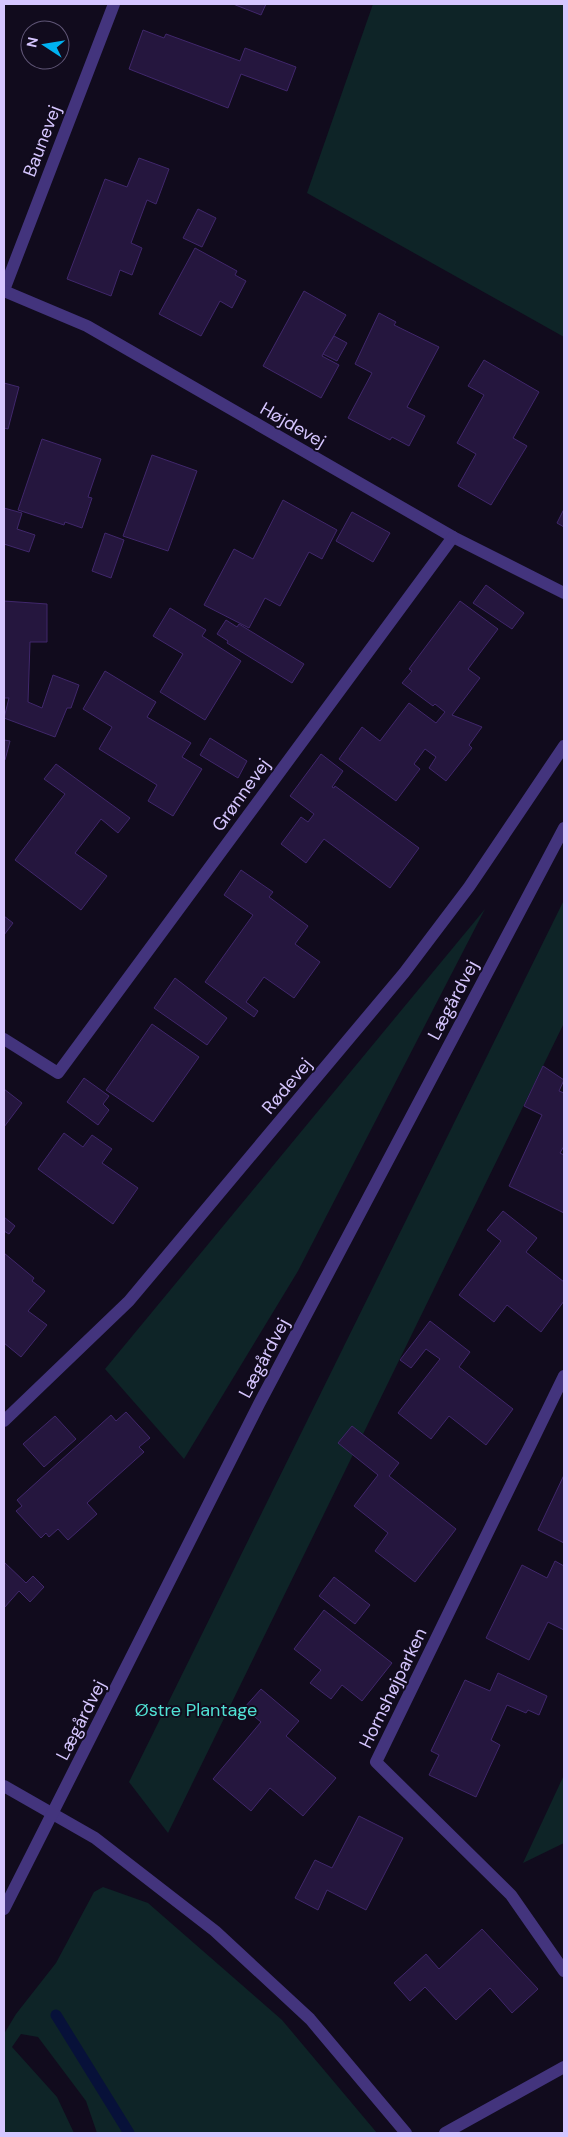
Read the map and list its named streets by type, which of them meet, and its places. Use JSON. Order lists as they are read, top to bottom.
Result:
{
  "streets": {
    "street": [
      "Baunevej",
      "Højdevej",
      "Grønnevej",
      "Lægårdvej",
      "Rødevej",
      "Hornshøjparken"
    ]
  },
  "crossings": [
    ["Baunevej", "Højdevej"],
    ["Højdevej", "Grønnevej"]
  ],
  "parks": ["Østre Plantage"],
  "north": "left"
}
